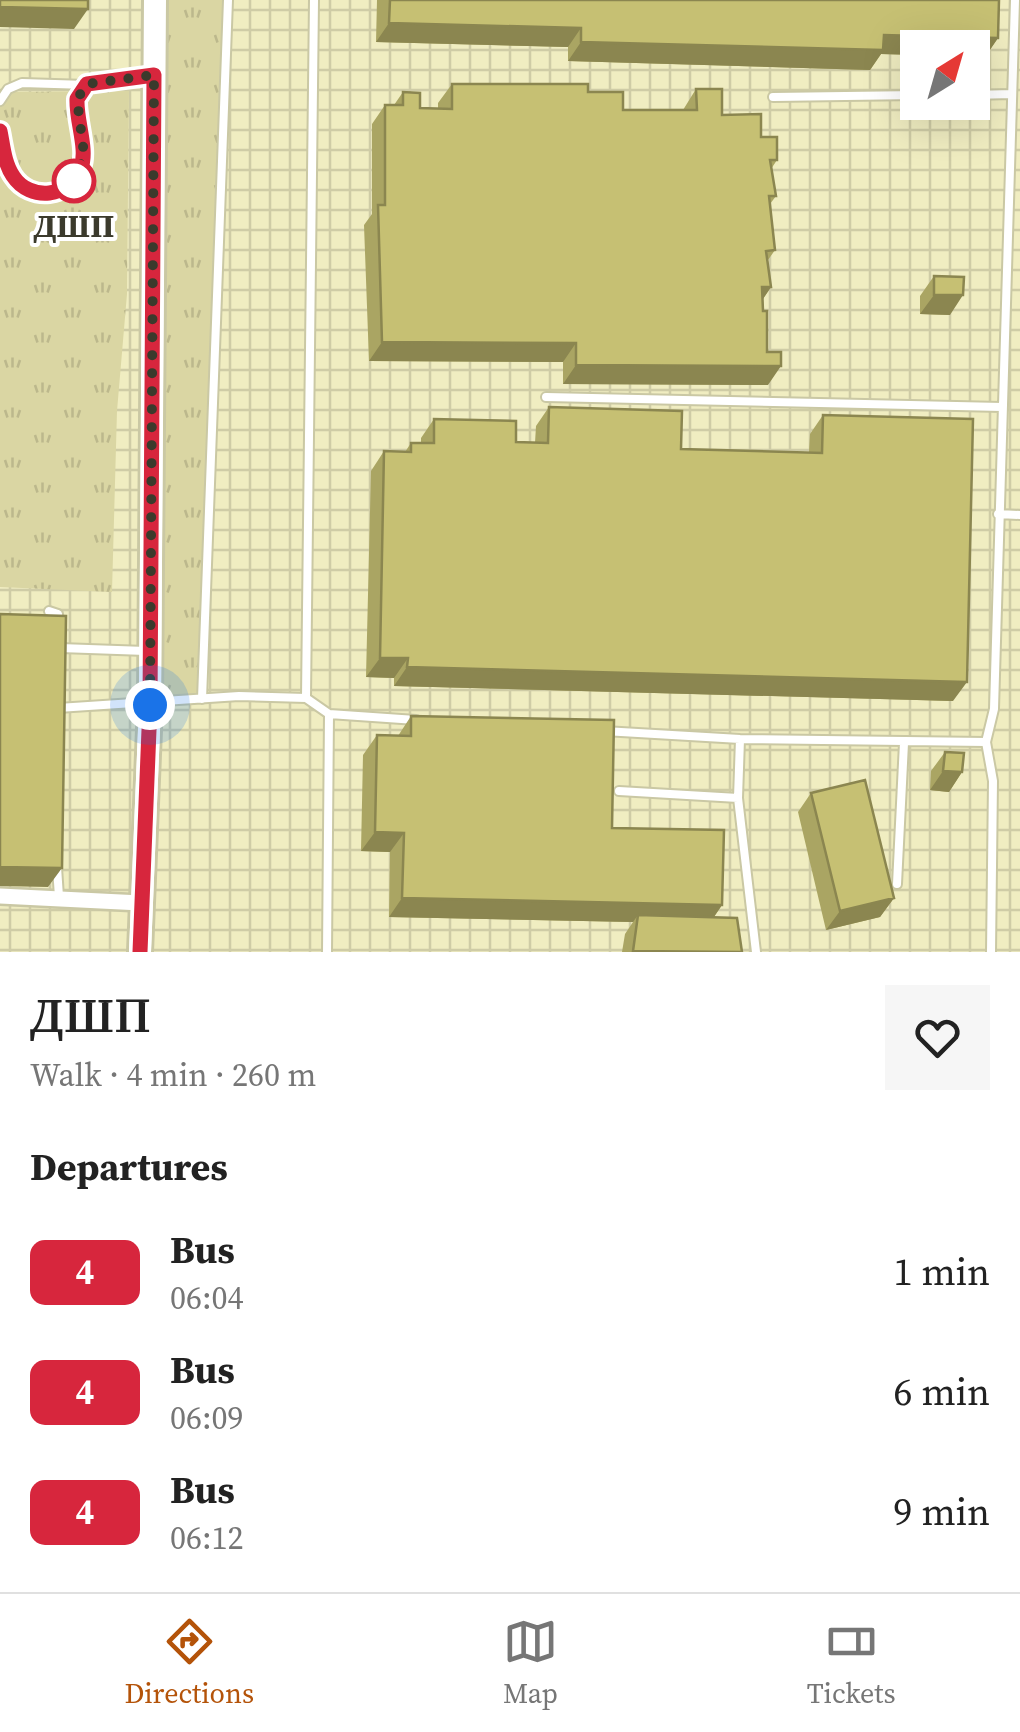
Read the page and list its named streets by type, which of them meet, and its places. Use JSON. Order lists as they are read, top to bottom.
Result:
{
  "places": ["ДШП"],
  "lines": ["bus line 4"],
  "north": "top right",
  "page": {
    "heading": [
      ["ДШП", "Walk · 4 min · 260 m"],
      "Departures"
    ],
    "list": [
      {
        "mark": "4",
        "name": "Bus",
        "note": "06:04",
        "value": "1 min"
      },
      {
        "mark": "4",
        "name": "Bus",
        "note": "06:09",
        "value": "6 min"
      },
      {
        "mark": "4",
        "name": "Bus",
        "note": "06:12",
        "value": "9 min"
      }
    ],
    "tabs": ["Directions", "Map", "Tickets"]
  }
}
